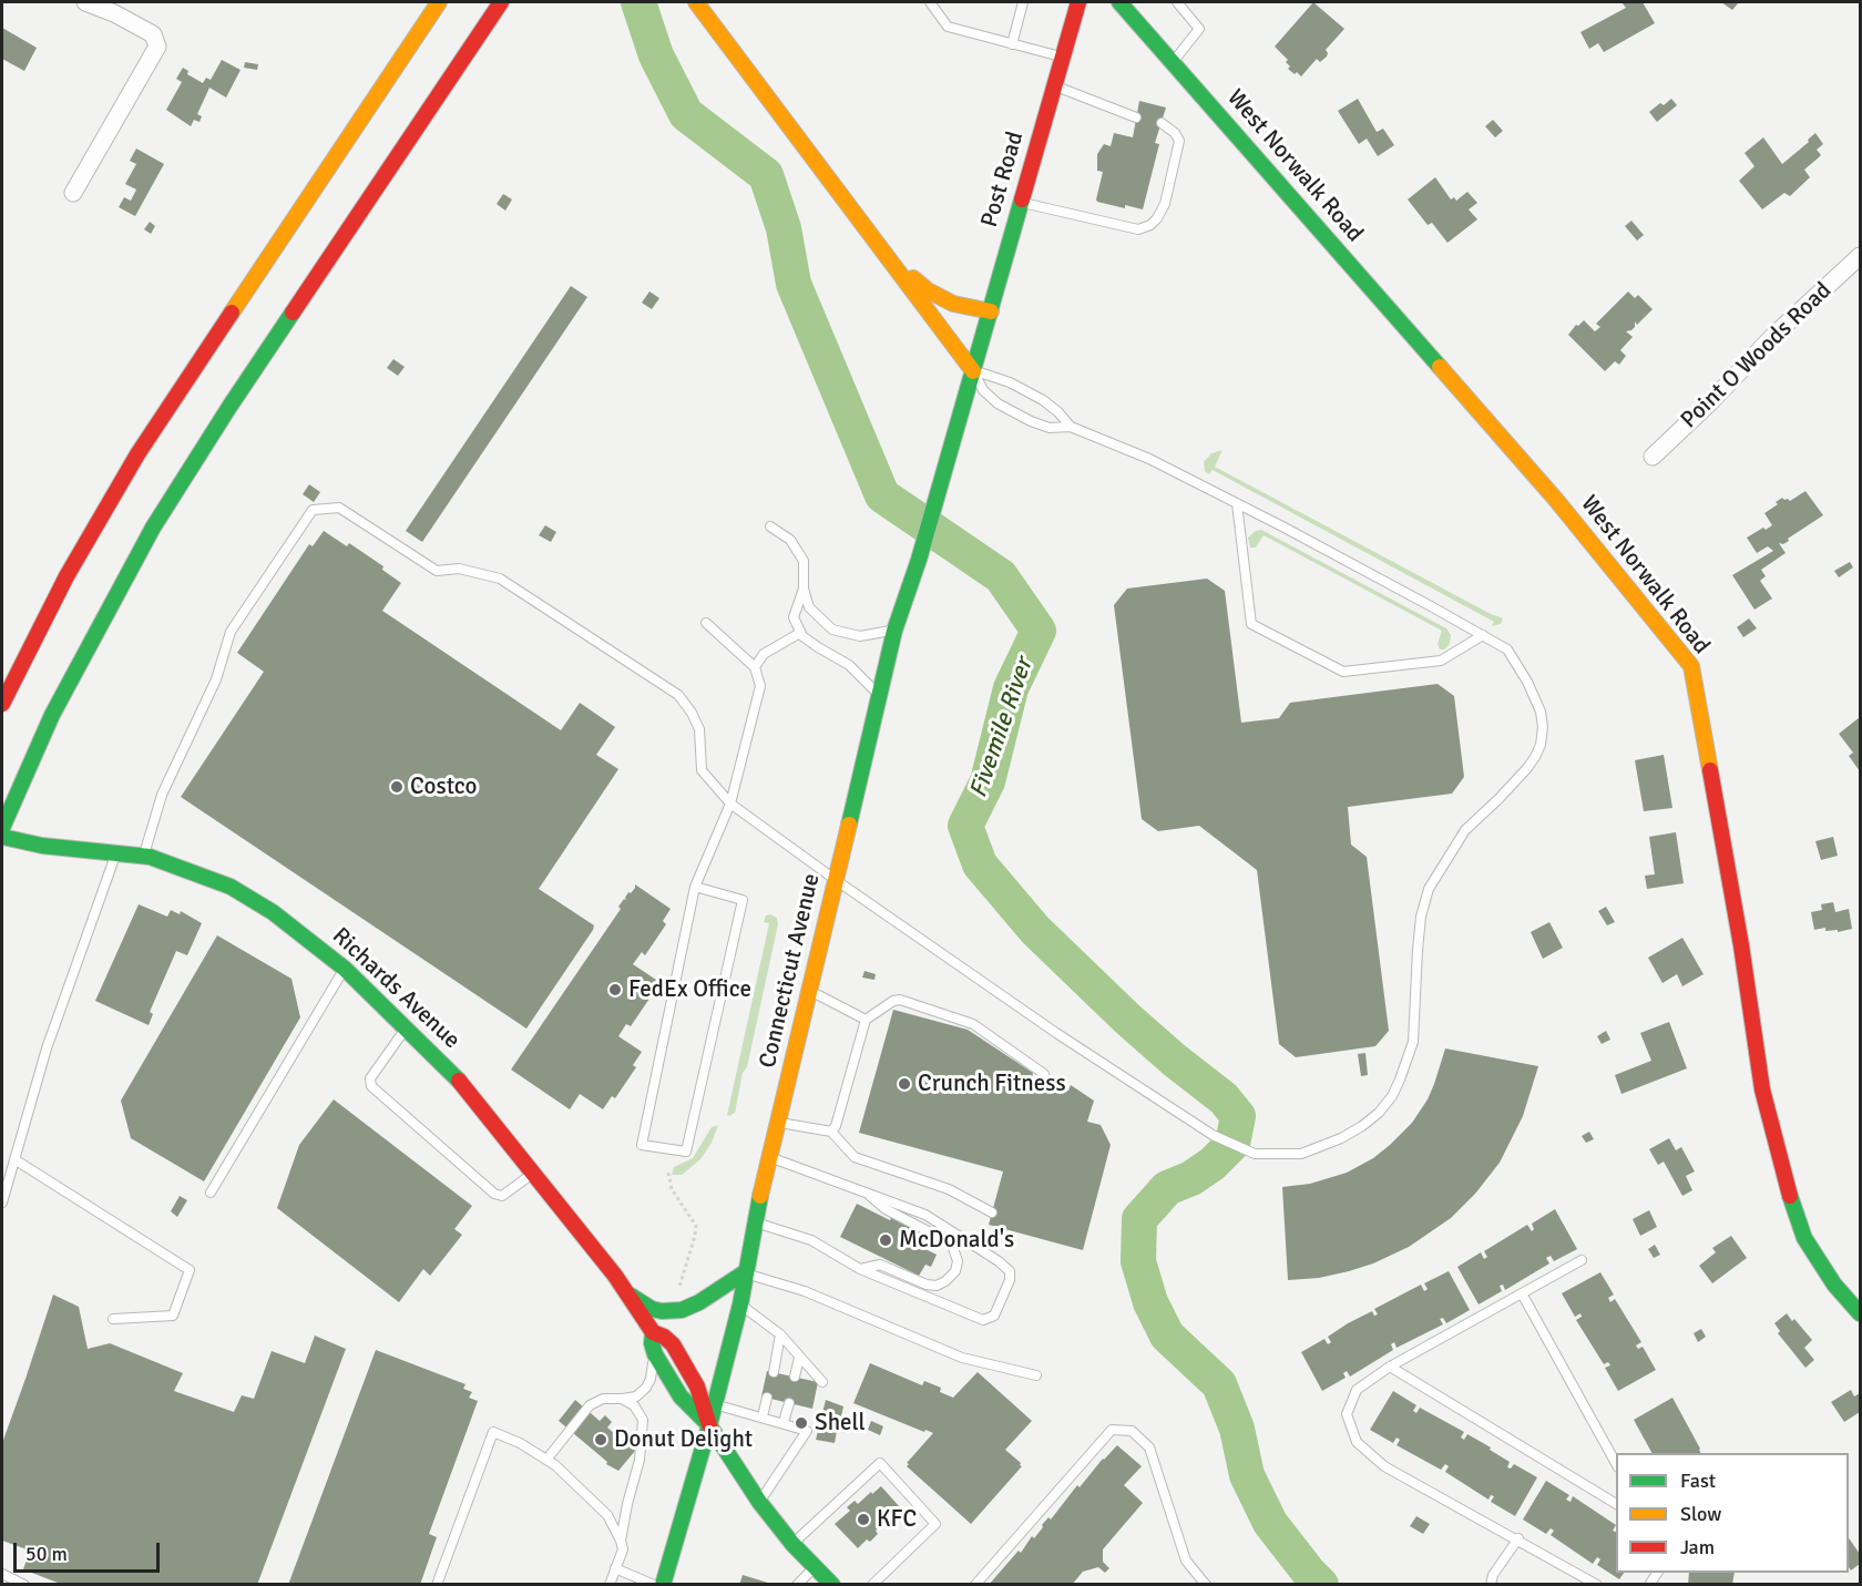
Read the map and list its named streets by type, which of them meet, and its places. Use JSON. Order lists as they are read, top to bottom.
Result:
{
  "streets": {
    "main road": [
      "West Norwalk Road",
      "Post Road",
      "Connecticut Avenue",
      "Richards Avenue"
    ],
    "street": ["Point O Woods Road"]
  },
  "crossings": [
    ["Post Road", "Connecticut Avenue"],
    ["Connecticut Avenue", "Richards Avenue"]
  ],
  "water": ["Fivemile River"],
  "places": [
    "Costco",
    "FedEx Office",
    "Crunch Fitness",
    "McDonald's",
    "Shell",
    "Donut Delight",
    "KFC"
  ],
  "legend": ["Fast", "Slow", "Jam"],
  "scale_bar": "50 m"
}
